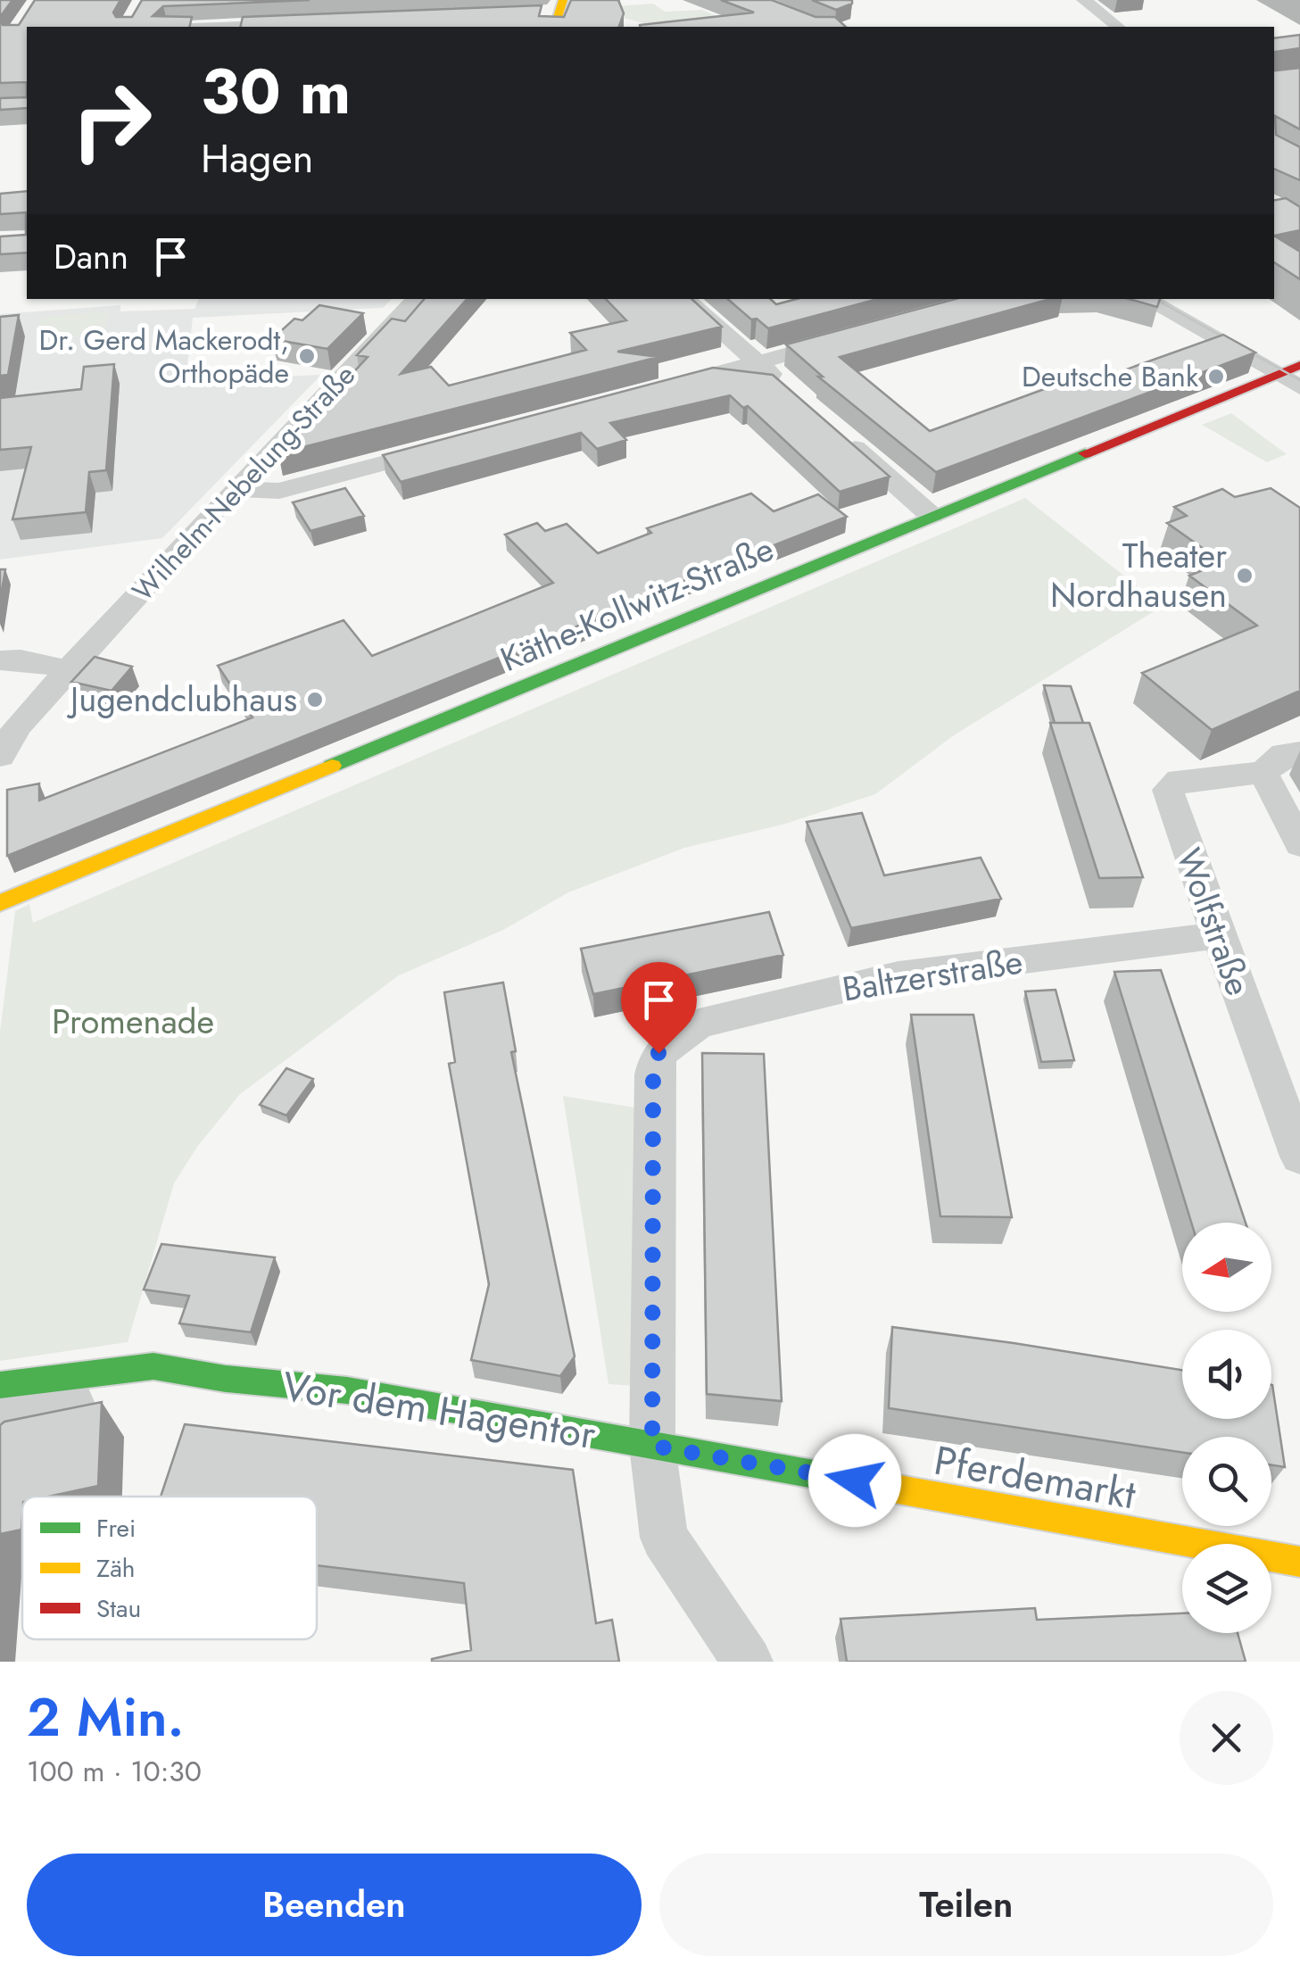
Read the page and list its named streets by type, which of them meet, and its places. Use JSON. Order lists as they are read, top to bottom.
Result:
{
  "streets": {
    "street": [
      "Wilhelm-Nebelung-Straße",
      "Käthe-Kollwitz-Straße",
      "Wolfstraße",
      "Baltzerstraße",
      "Vor dem Hagentor",
      "Pferdemarkt"
    ]
  },
  "crossings": [
    ["Wolfstraße", "Baltzerstraße"],
    ["Baltzerstraße", "Vor dem Hagentor"],
    ["Baltzerstraße", "Pferdemarkt"],
    ["Vor dem Hagentor", "Pferdemarkt"]
  ],
  "parks": ["Promenade"],
  "places": [
    "Dr. Gerd Mackerodt, Orthopäde",
    "Deutsche Bank",
    "Theater Nordhausen",
    "Jugendclubhaus"
  ],
  "legend": ["Frei", "Zäh", "Stau"],
  "north": "left",
  "page": {
    "turn": ["30 m", "Hagen"],
    "then": "Dann",
    "heading": ["2 Min.", "100 m · 10:30"],
    "buttons": ["Beenden", "Teilen"]
  }
}
